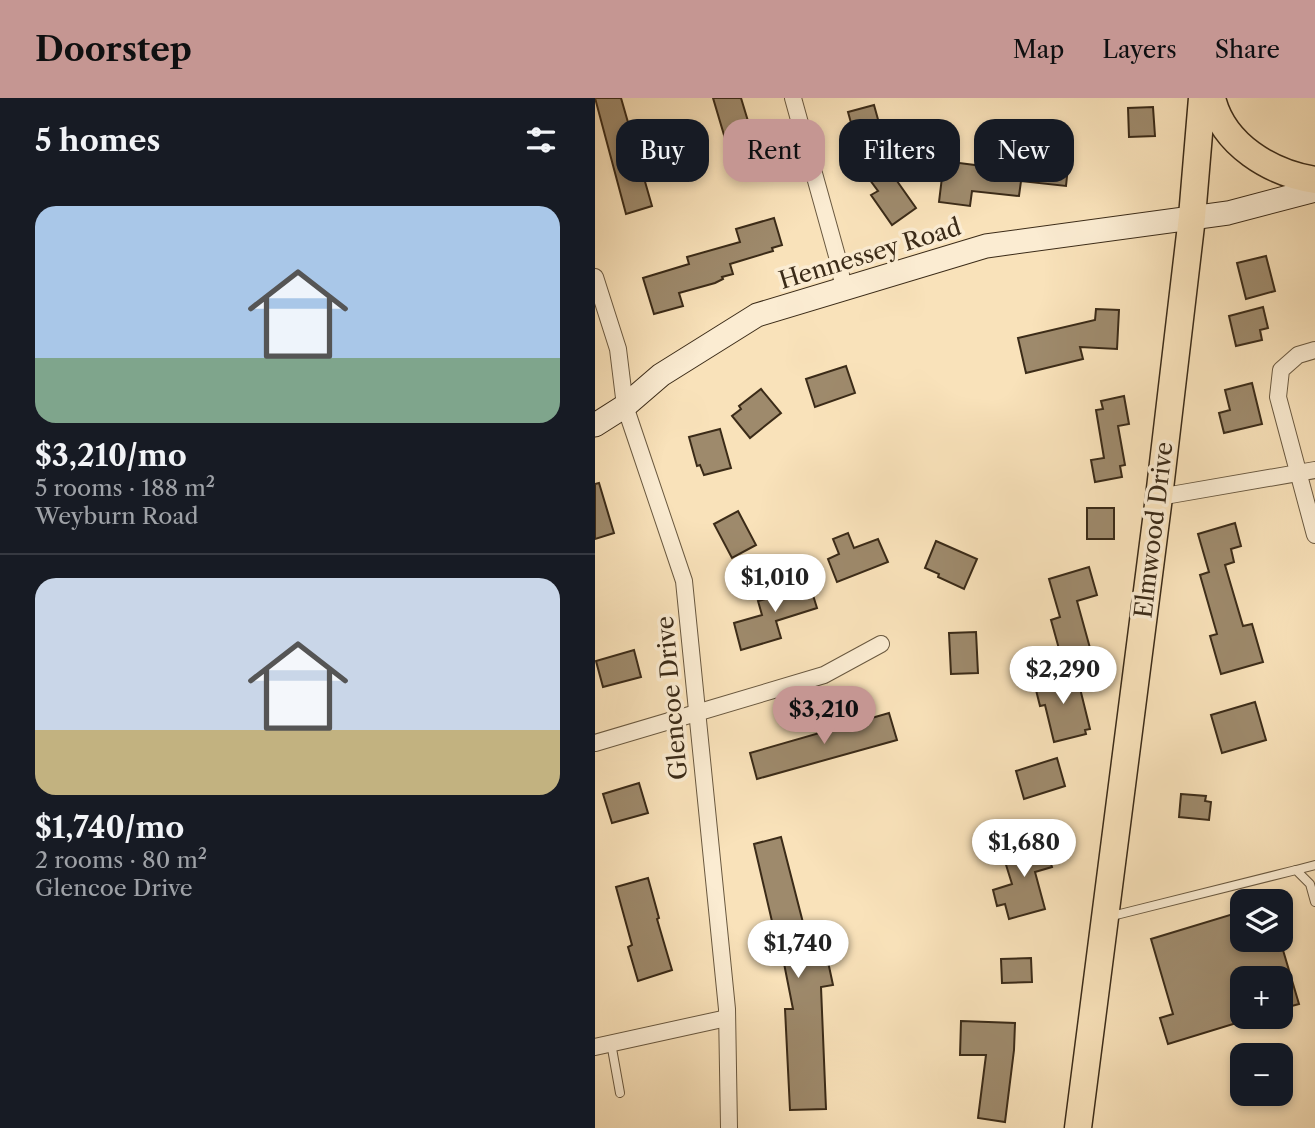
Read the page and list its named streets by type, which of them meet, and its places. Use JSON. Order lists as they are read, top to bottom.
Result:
{
  "streets": {
    "main road": ["Elmwood Drive"],
    "street": ["Hennessey Road", "Glencoe Drive"]
  },
  "crossings": [
    ["Hennessey Road", "Elmwood Drive"],
    ["Hennessey Road", "Glencoe Drive"]
  ],
  "page": {
    "header": "Doorstep",
    "nav": ["Map", "Layers", "Share"],
    "heading": "5 homes",
    "chip": [
      "Buy",
      "Rent",
      "Filters",
      "New"
    ],
    "list": [
      {
        "name": "$3,210/mo",
        "note": "5 rooms · 188 m² · Weyburn Road"
      },
      {
        "name": "$1,740/mo",
        "note": "2 rooms · 80 m² · Glencoe Drive"
      }
    ],
    "price": [
      "$1,010",
      "$2,290",
      "$3,210",
      "$1,680",
      "$1,740"
    ],
    "map_buttons": ["+", "−"]
  }
}
